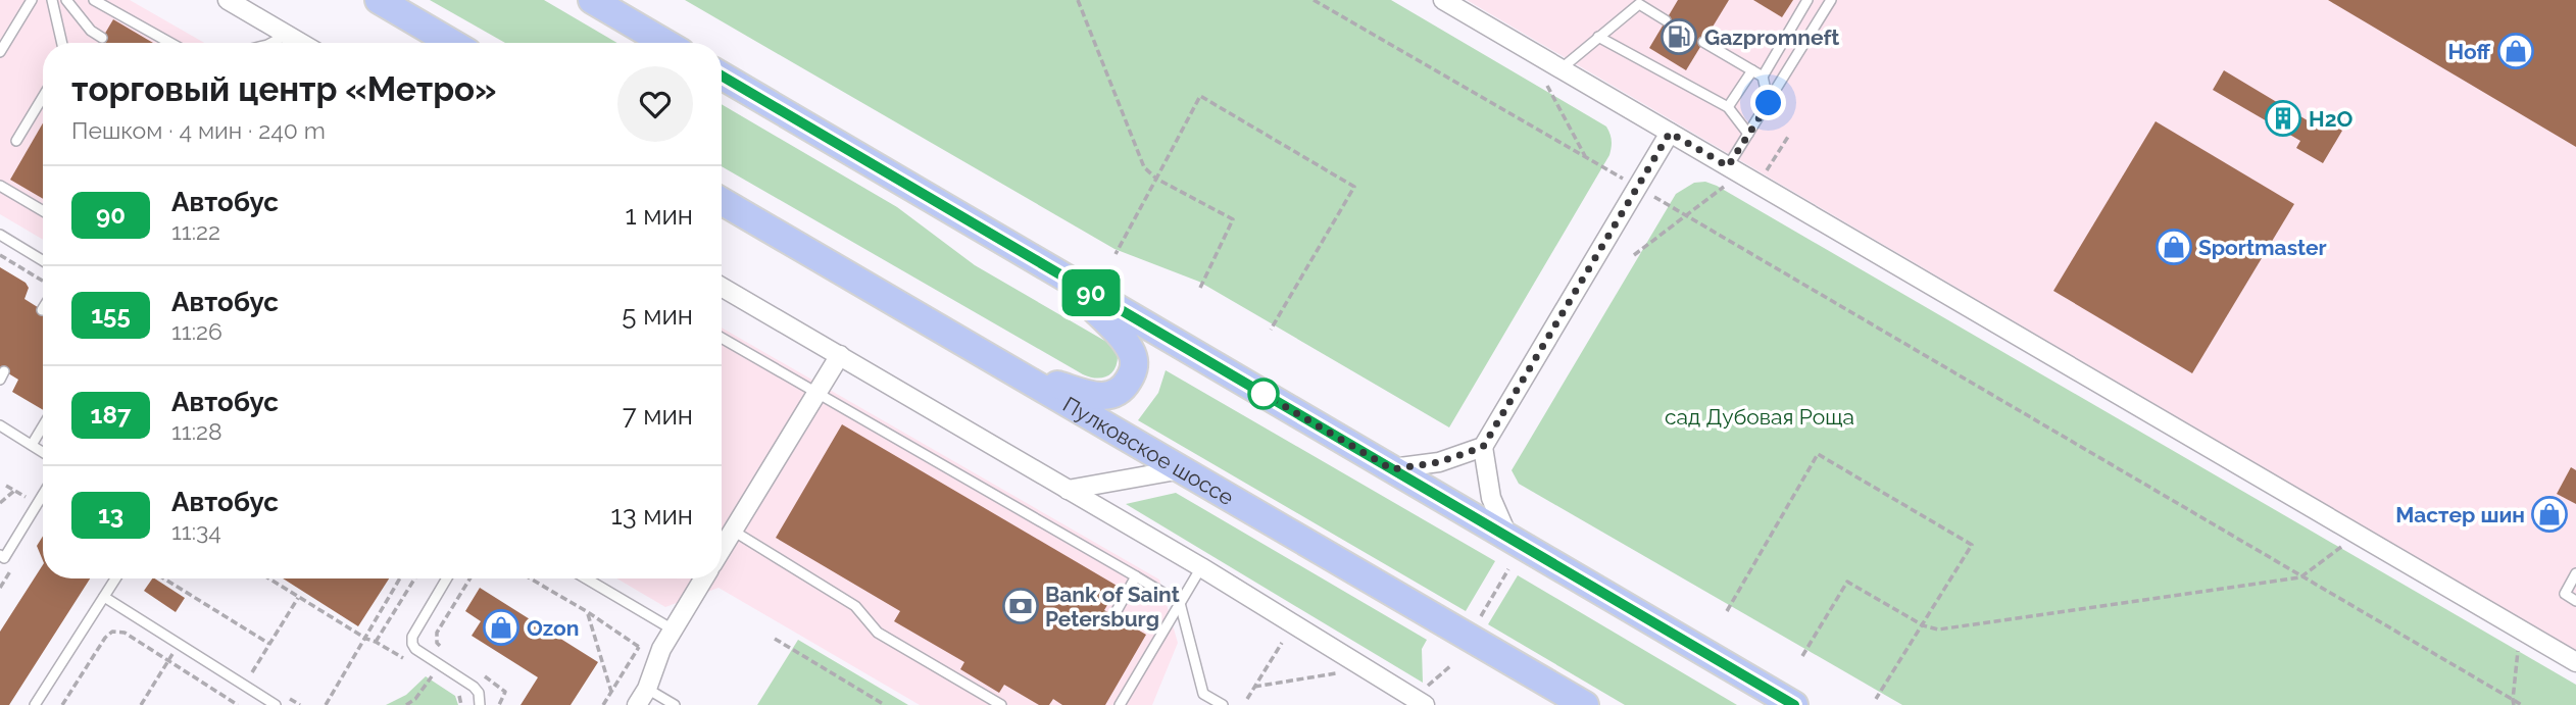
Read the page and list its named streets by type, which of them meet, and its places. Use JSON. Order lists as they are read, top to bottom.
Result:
{
  "streets": {
    "main road": ["Пулковское шоссе"]
  },
  "parks": ["сад Дубовая Роща"],
  "places": {
    "fuel station": ["Gazpromneft"],
    "shop": [
      "Hoff",
      "Sportmaster",
      "Мастер шин",
      "Ozon"
    ],
    "building": ["H2O"],
    "bank": ["Bank of Saint Petersburg"]
  },
  "lines": ["bus line 90"],
  "page": {
    "on_map": "90",
    "heading": ["торговый центр «Метро»", "Пешком · 4 мин · 240 m"],
    "list": [
      {
        "mark": "90",
        "name": "Автобус",
        "note": "11:22",
        "value": "1 мин"
      },
      {
        "mark": "155",
        "name": "Автобус",
        "note": "11:26",
        "value": "5 мин"
      },
      {
        "mark": "187",
        "name": "Автобус",
        "note": "11:28",
        "value": "7 мин"
      },
      {
        "mark": "13",
        "name": "Автобус",
        "note": "11:34",
        "value": "13 мин"
      }
    ]
  }
}
